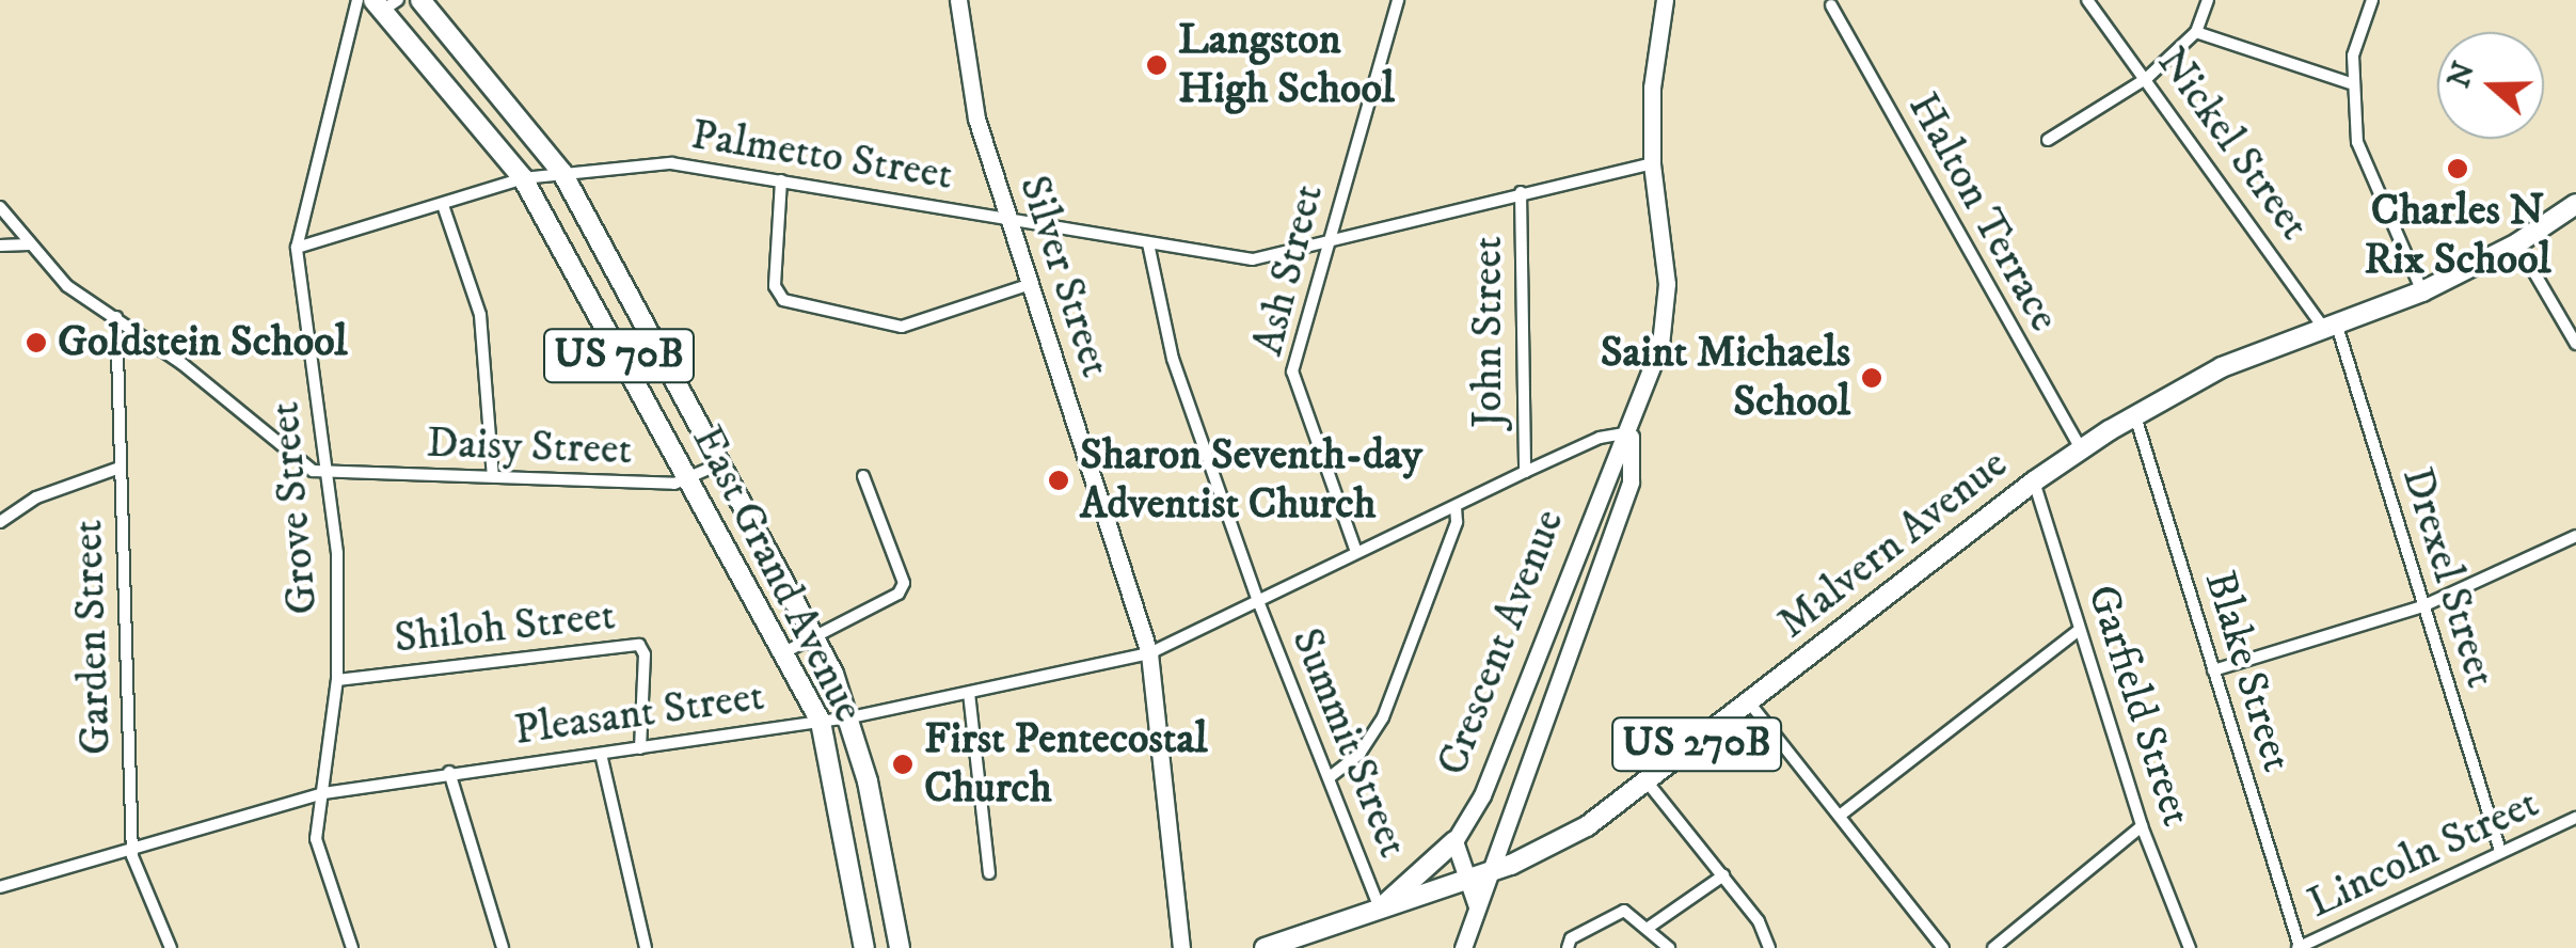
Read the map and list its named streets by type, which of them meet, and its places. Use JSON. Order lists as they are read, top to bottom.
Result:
{
  "streets": {
    "main road": [
      "US 70B",
      "Malvern Avenue",
      "East Grand Avenue",
      "US 270B"
    ],
    "street": [
      "Nickel Street",
      "Palmetto Street",
      "Halton Terrace",
      "Ash Street",
      "Silver Street",
      "John Street",
      "Daisy Street",
      "Grove Street",
      "Drexel Street",
      "Shiloh Street",
      "Garden Street",
      "Crescent Avenue",
      "Blake Street",
      "Garfield Street",
      "Pleasant Street",
      "Summit Street",
      "Lincoln Street"
    ]
  },
  "crossings": [
    ["Nickel Street", "Malvern Avenue"],
    ["Nickel Street", "Drexel Street"],
    ["Palmetto Street", "Ash Street"],
    ["Palmetto Street", "Silver Street"],
    ["Palmetto Street", "John Street"],
    ["Palmetto Street", "Grove Street"],
    ["Palmetto Street", "East Grand Avenue"],
    ["Palmetto Street", "Crescent Avenue"],
    ["Palmetto Street", "Summit Street"],
    ["Halton Terrace", "Malvern Avenue"],
    ["Ash Street", "Pleasant Street"],
    ["Silver Street", "Pleasant Street"],
    ["John Street", "Pleasant Street"],
    ["Daisy Street", "Grove Street"],
    ["Daisy Street", "East Grand Avenue"],
    ["Grove Street", "Shiloh Street"],
    ["Grove Street", "Pleasant Street"],
    ["Malvern Avenue", "Drexel Street"],
    ["Malvern Avenue", "Crescent Avenue"],
    ["Malvern Avenue", "Blake Street"],
    ["Malvern Avenue", "Garfield Street"],
    ["Malvern Avenue", "Summit Street"],
    ["East Grand Avenue", "Pleasant Street"],
    ["Drexel Street", "Lincoln Street"],
    ["Shiloh Street", "Pleasant Street"],
    ["Garden Street", "Pleasant Street"],
    ["Crescent Avenue", "Pleasant Street"],
    ["Blake Street", "Lincoln Street"],
    ["Pleasant Street", "Summit Street"]
  ],
  "places": [
    "Langston High School",
    "Charles N Rix School",
    "Goldstein School",
    "Saint Michaels School",
    "Sharon Seventh-day Adventist Church",
    "First Pentecostal Church"
  ],
  "north": "left"
}
